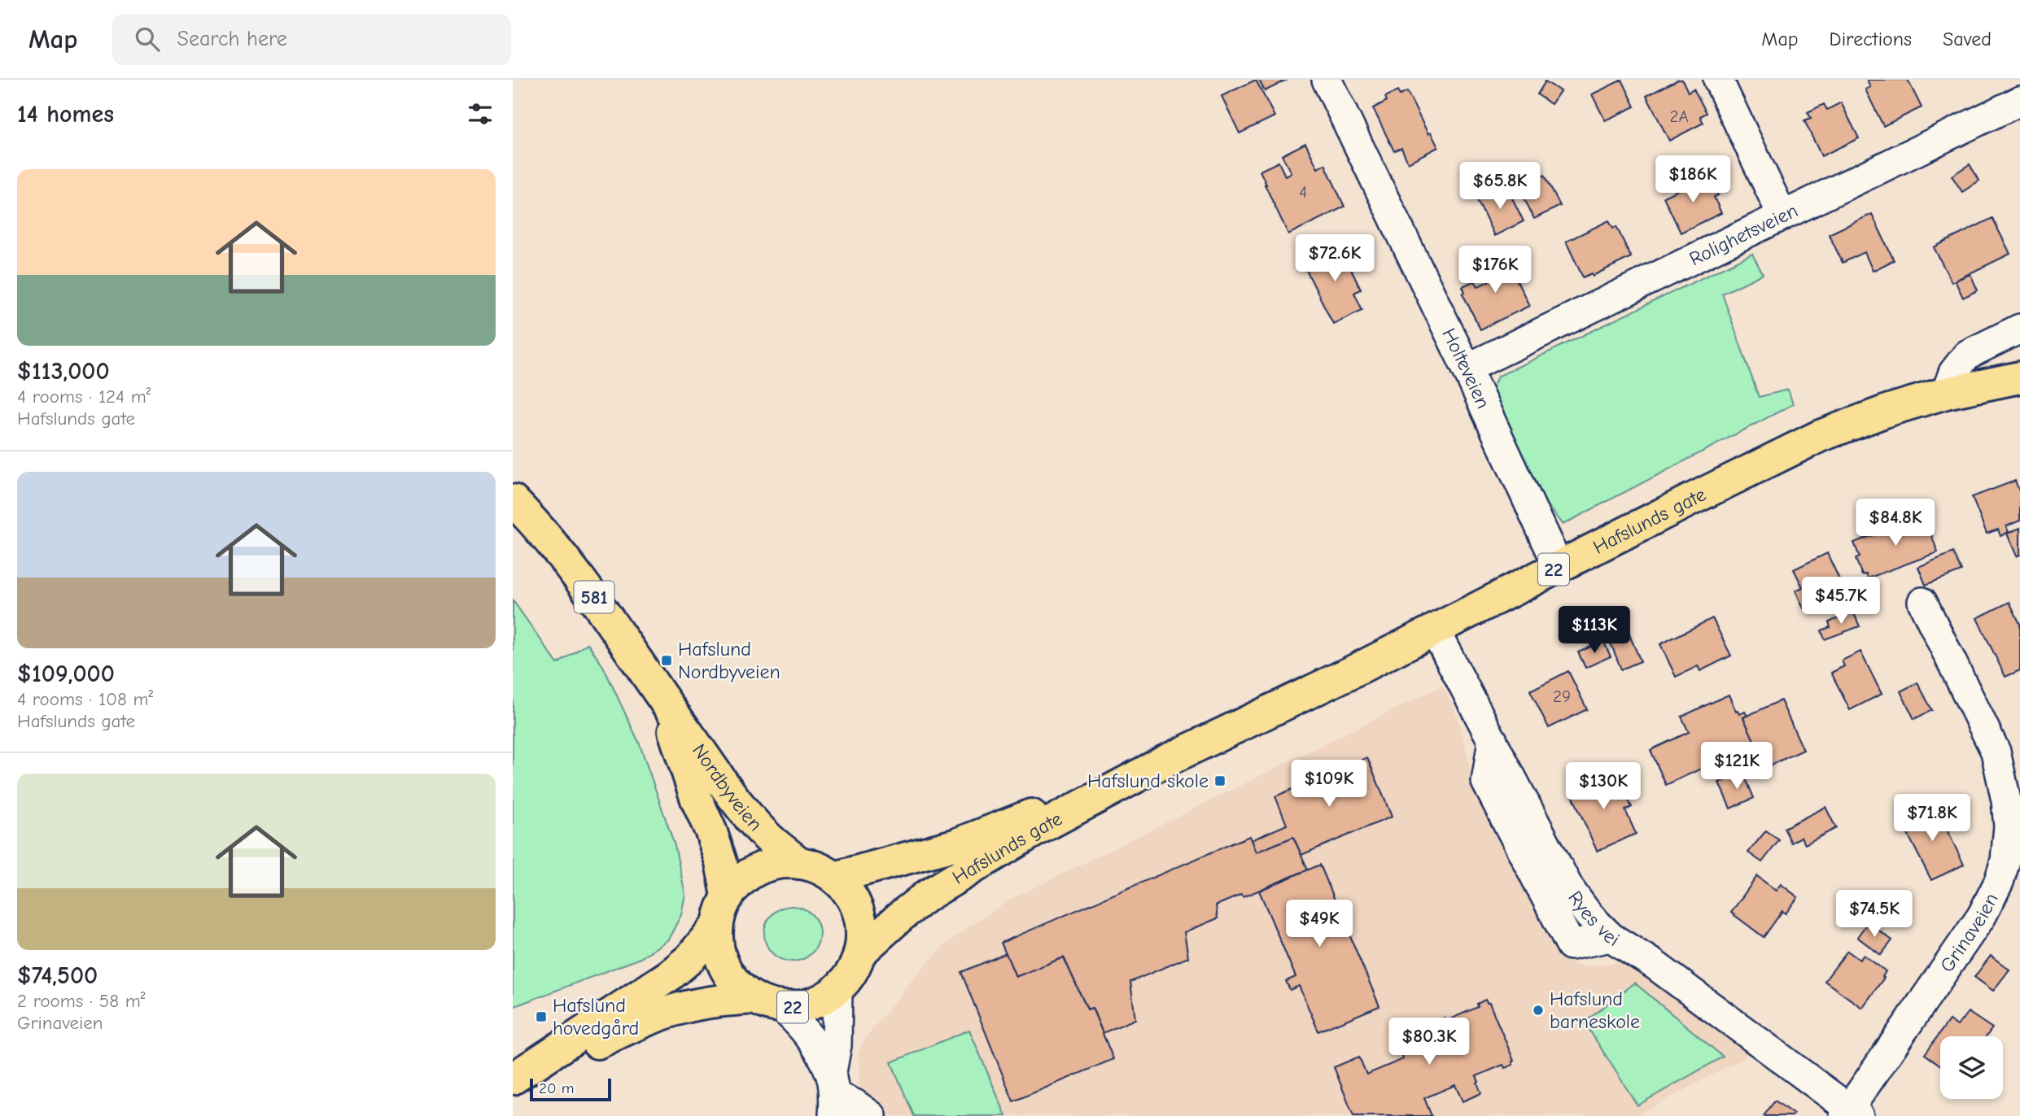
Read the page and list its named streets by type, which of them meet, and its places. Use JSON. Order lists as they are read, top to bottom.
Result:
{
  "streets": {
    "main road": [
      "Hafslunds gate",
      "22",
      "581",
      "Nordbyveien"
    ],
    "street": [
      "Rolighetsveien",
      "Holteveien",
      "Ryes vei",
      "Grinaveien"
    ]
  },
  "crossings": [
    ["Rolighetsveien", "Holteveien"],
    ["Holteveien", "Hafslunds gate"],
    ["Hafslunds gate", "22"],
    ["Hafslunds gate", "Nordbyveien"],
    ["Hafslunds gate", "Ryes vei"],
    ["22", "Nordbyveien"],
    ["Ryes vei", "Grinaveien"]
  ],
  "places": {
    "transit": ["Hafslund Nordbyveien", "Hafslund skole", "Hafslund hovedgård"],
    "other": ["Hafslund barneskole"]
  },
  "house_numbers": ["2A", "4", "29"],
  "scale_bar": "20 m",
  "page": {
    "header": "Map",
    "search": "Search here",
    "nav": ["Map", "Directions", "Saved"],
    "heading": "14 homes",
    "list": [
      {
        "name": "$113,000",
        "note": "4 rooms · 124 m² · Hafslunds gate"
      },
      {
        "name": "$109,000",
        "note": "4 rooms · 108 m² · Hafslunds gate"
      },
      {
        "name": "$74,500",
        "note": "2 rooms · 58 m² · Grinaveien"
      }
    ],
    "price": [
      "$186K",
      "$65.8K",
      "$72.6K",
      "$176K",
      "$84.8K",
      "$45.7K",
      "$113K",
      "$121K",
      "$109K",
      "$130K",
      "$71.8K",
      "$74.5K",
      "$49K",
      "$80.3K"
    ],
    "scale": "20 m"
  }
}
